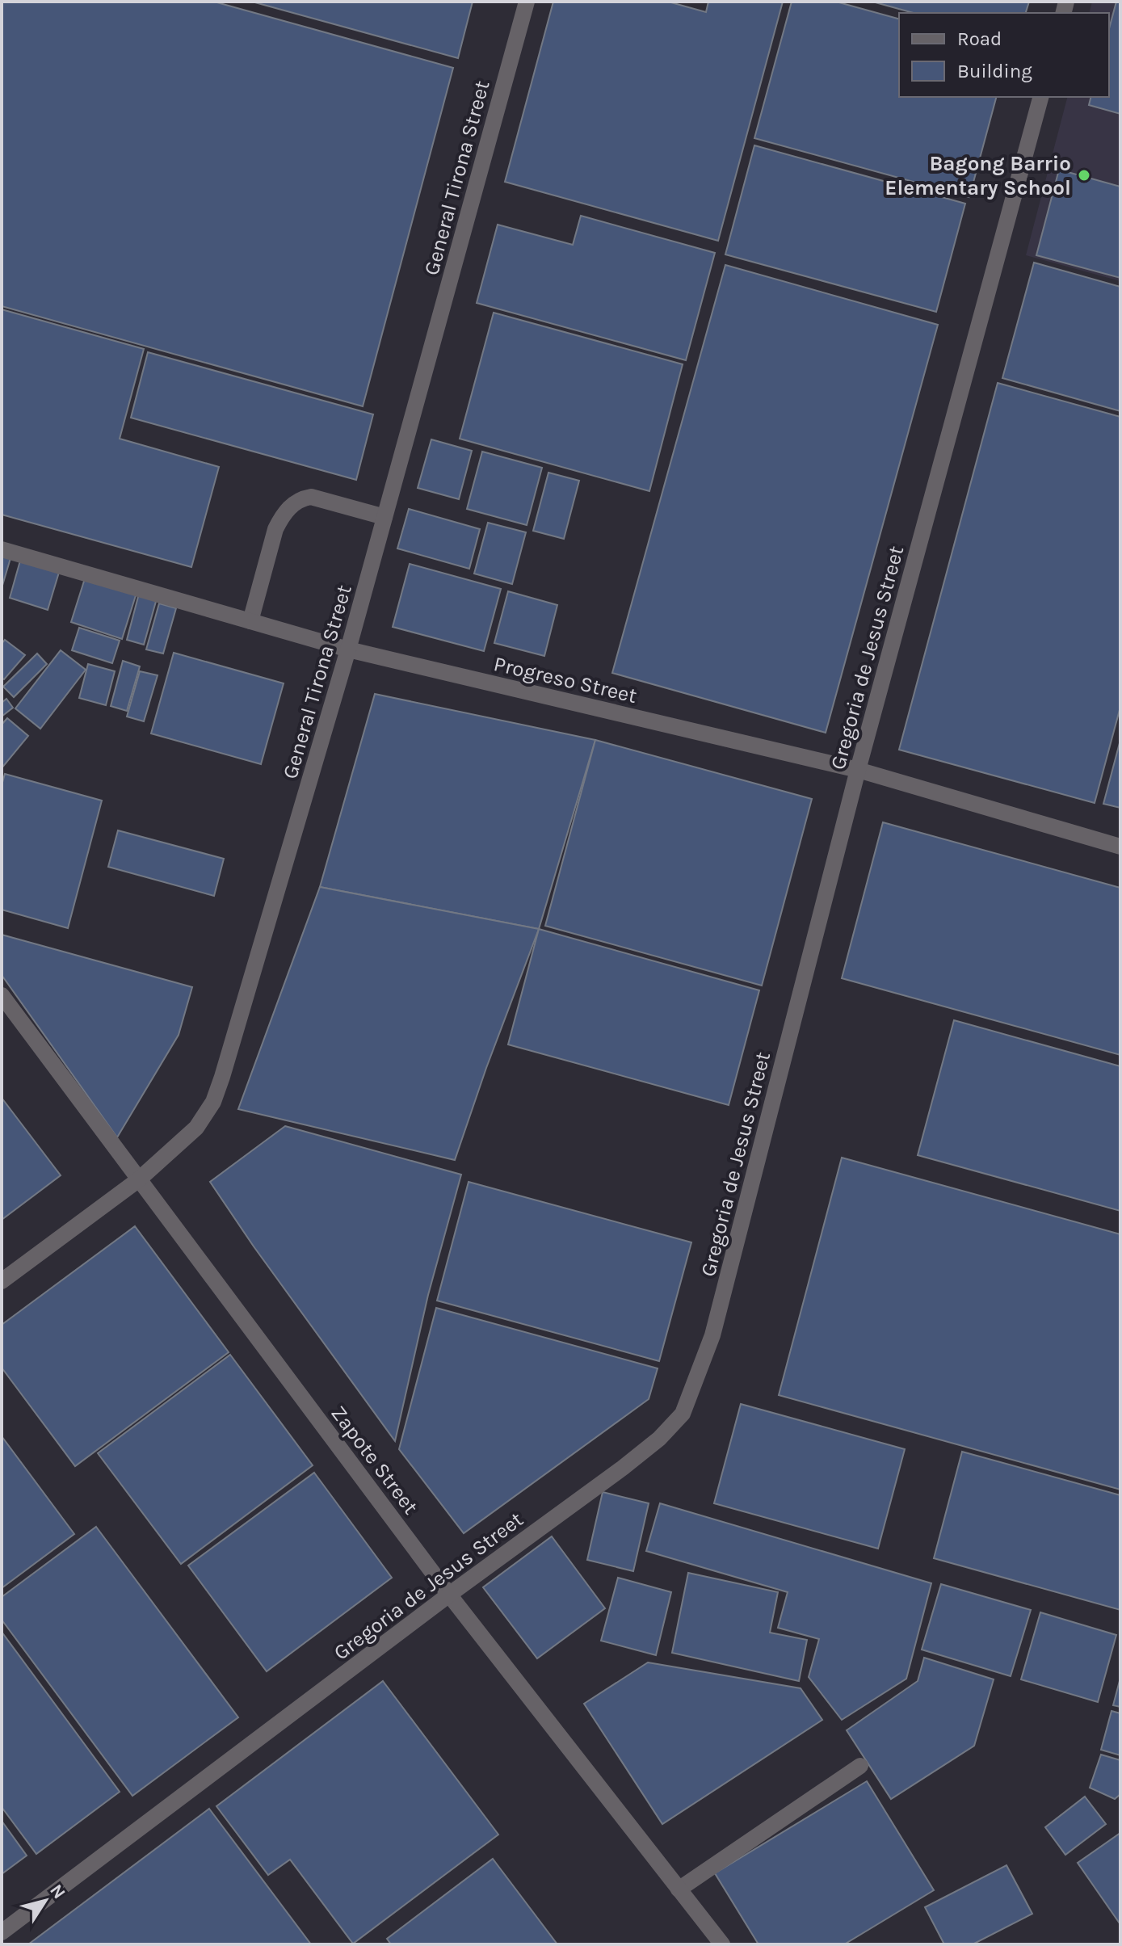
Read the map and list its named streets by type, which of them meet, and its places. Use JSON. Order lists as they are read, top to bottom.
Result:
{
  "streets": {
    "street": [
      "General Tirona Street",
      "Gregoria de Jesus Street",
      "Progreso Street",
      "Zapote Street"
    ]
  },
  "crossings": [
    ["General Tirona Street", "Progreso Street"],
    ["General Tirona Street", "Zapote Street"],
    ["Gregoria de Jesus Street", "Progreso Street"],
    ["Gregoria de Jesus Street", "Zapote Street"]
  ],
  "places": ["Bagong Barrio Elementary School"],
  "legend": ["Road", "Building"],
  "north": "top right"
}
